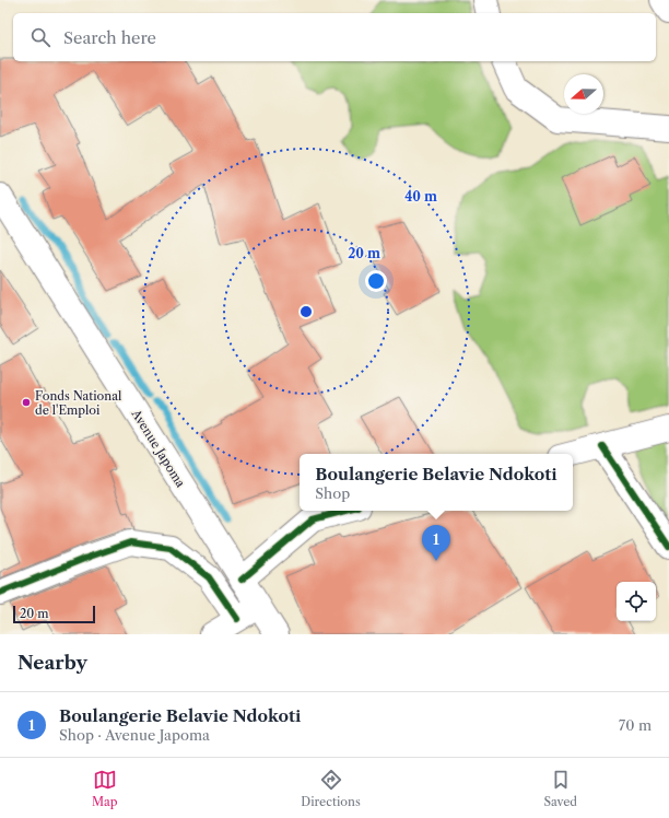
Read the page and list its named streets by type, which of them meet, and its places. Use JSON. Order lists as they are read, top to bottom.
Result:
{
  "streets": {
    "street": ["Avenue Japoma"]
  },
  "places": ["Fonds National de l'Emploi"],
  "scale_bar": "20 m",
  "north": "left",
  "page": {
    "search": "Search here",
    "popup": ["Boulangerie Belavie Ndokoti", "Shop"],
    "pins": "1",
    "scale": "20 m",
    "heading": "Nearby",
    "list": [
      {
        "mark": "1",
        "name": "Boulangerie Belavie Ndokoti",
        "note": "Shop · Avenue Japoma",
        "value": "70 m"
      }
    ],
    "nav": ["Map", "Directions", "Saved"]
  },
  "rings": ["40 m", "20 m"]
}
